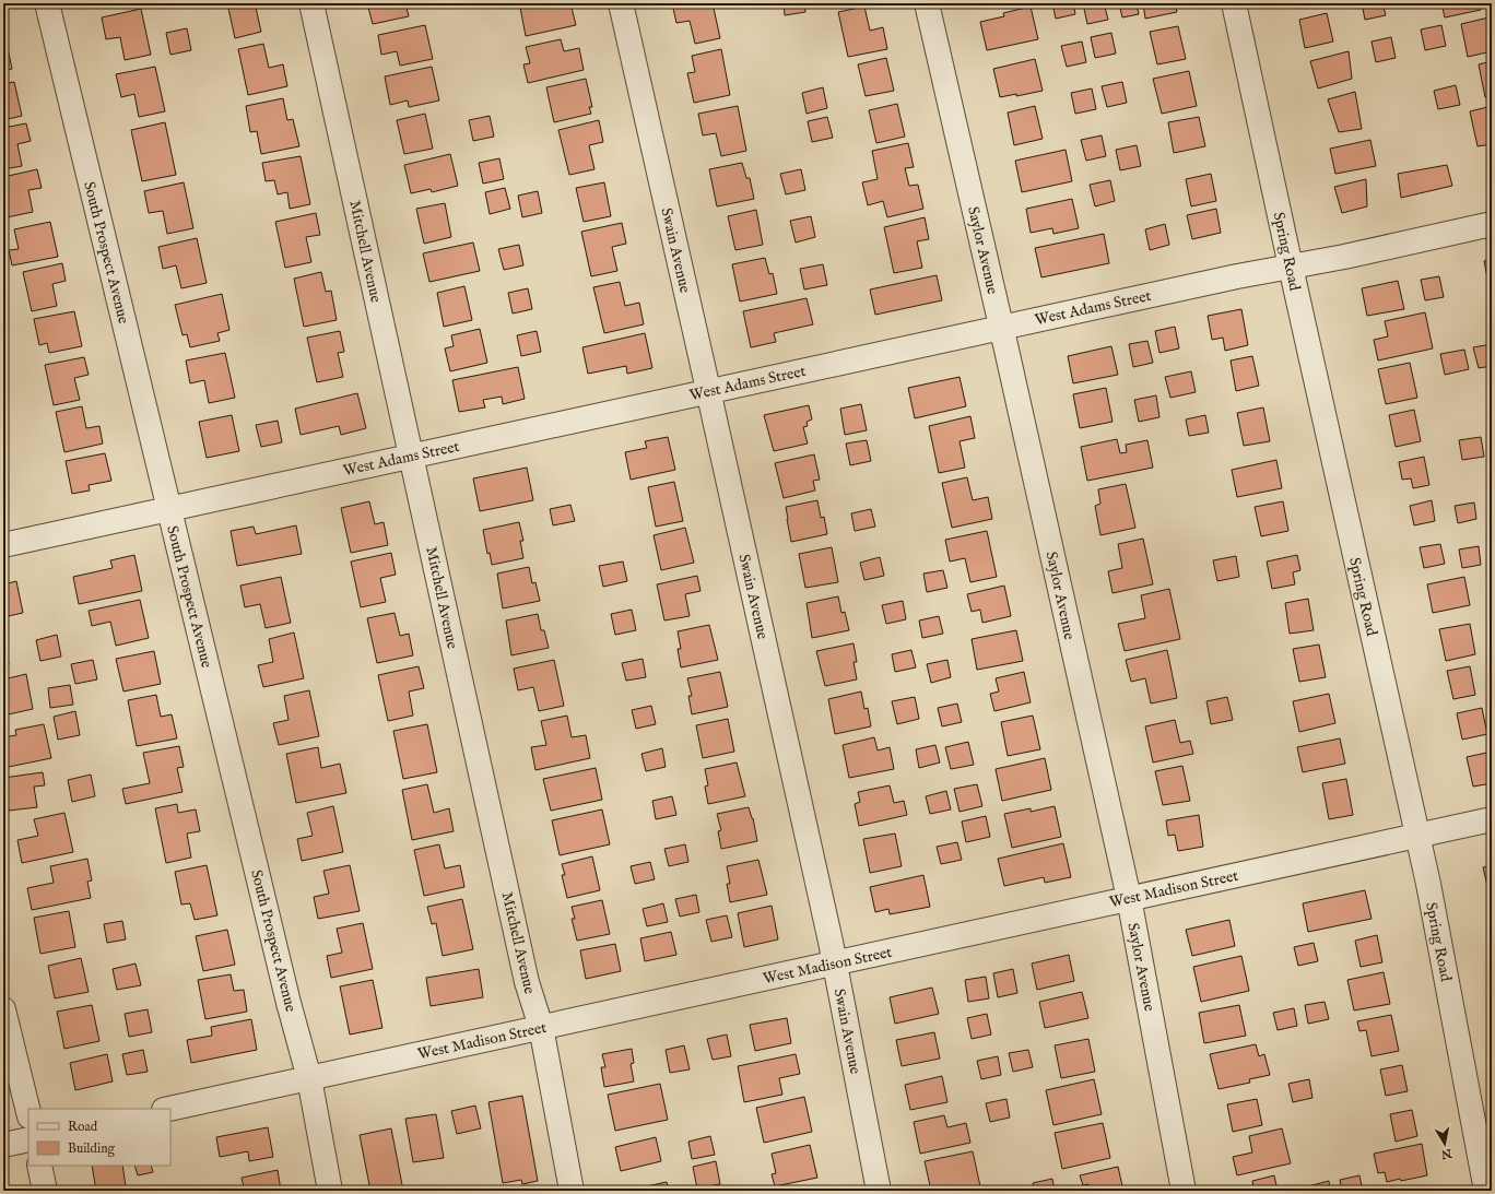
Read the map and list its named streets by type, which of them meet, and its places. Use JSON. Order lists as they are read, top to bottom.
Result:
{
  "streets": {
    "street": [
      "Swain Avenue",
      "Saylor Avenue",
      "Mitchell Avenue",
      "Spring Road",
      "South Prospect Avenue",
      "West Adams Street",
      "West Madison Street"
    ]
  },
  "crossings": [
    ["Swain Avenue", "West Adams Street"],
    ["Swain Avenue", "West Madison Street"],
    ["Saylor Avenue", "West Adams Street"],
    ["Saylor Avenue", "West Madison Street"],
    ["Mitchell Avenue", "West Adams Street"],
    ["Mitchell Avenue", "West Madison Street"],
    ["Spring Road", "West Adams Street"],
    ["Spring Road", "West Madison Street"],
    ["South Prospect Avenue", "West Adams Street"],
    ["South Prospect Avenue", "West Madison Street"]
  ],
  "legend": ["Road", "Building"],
  "north": "bottom"
}
